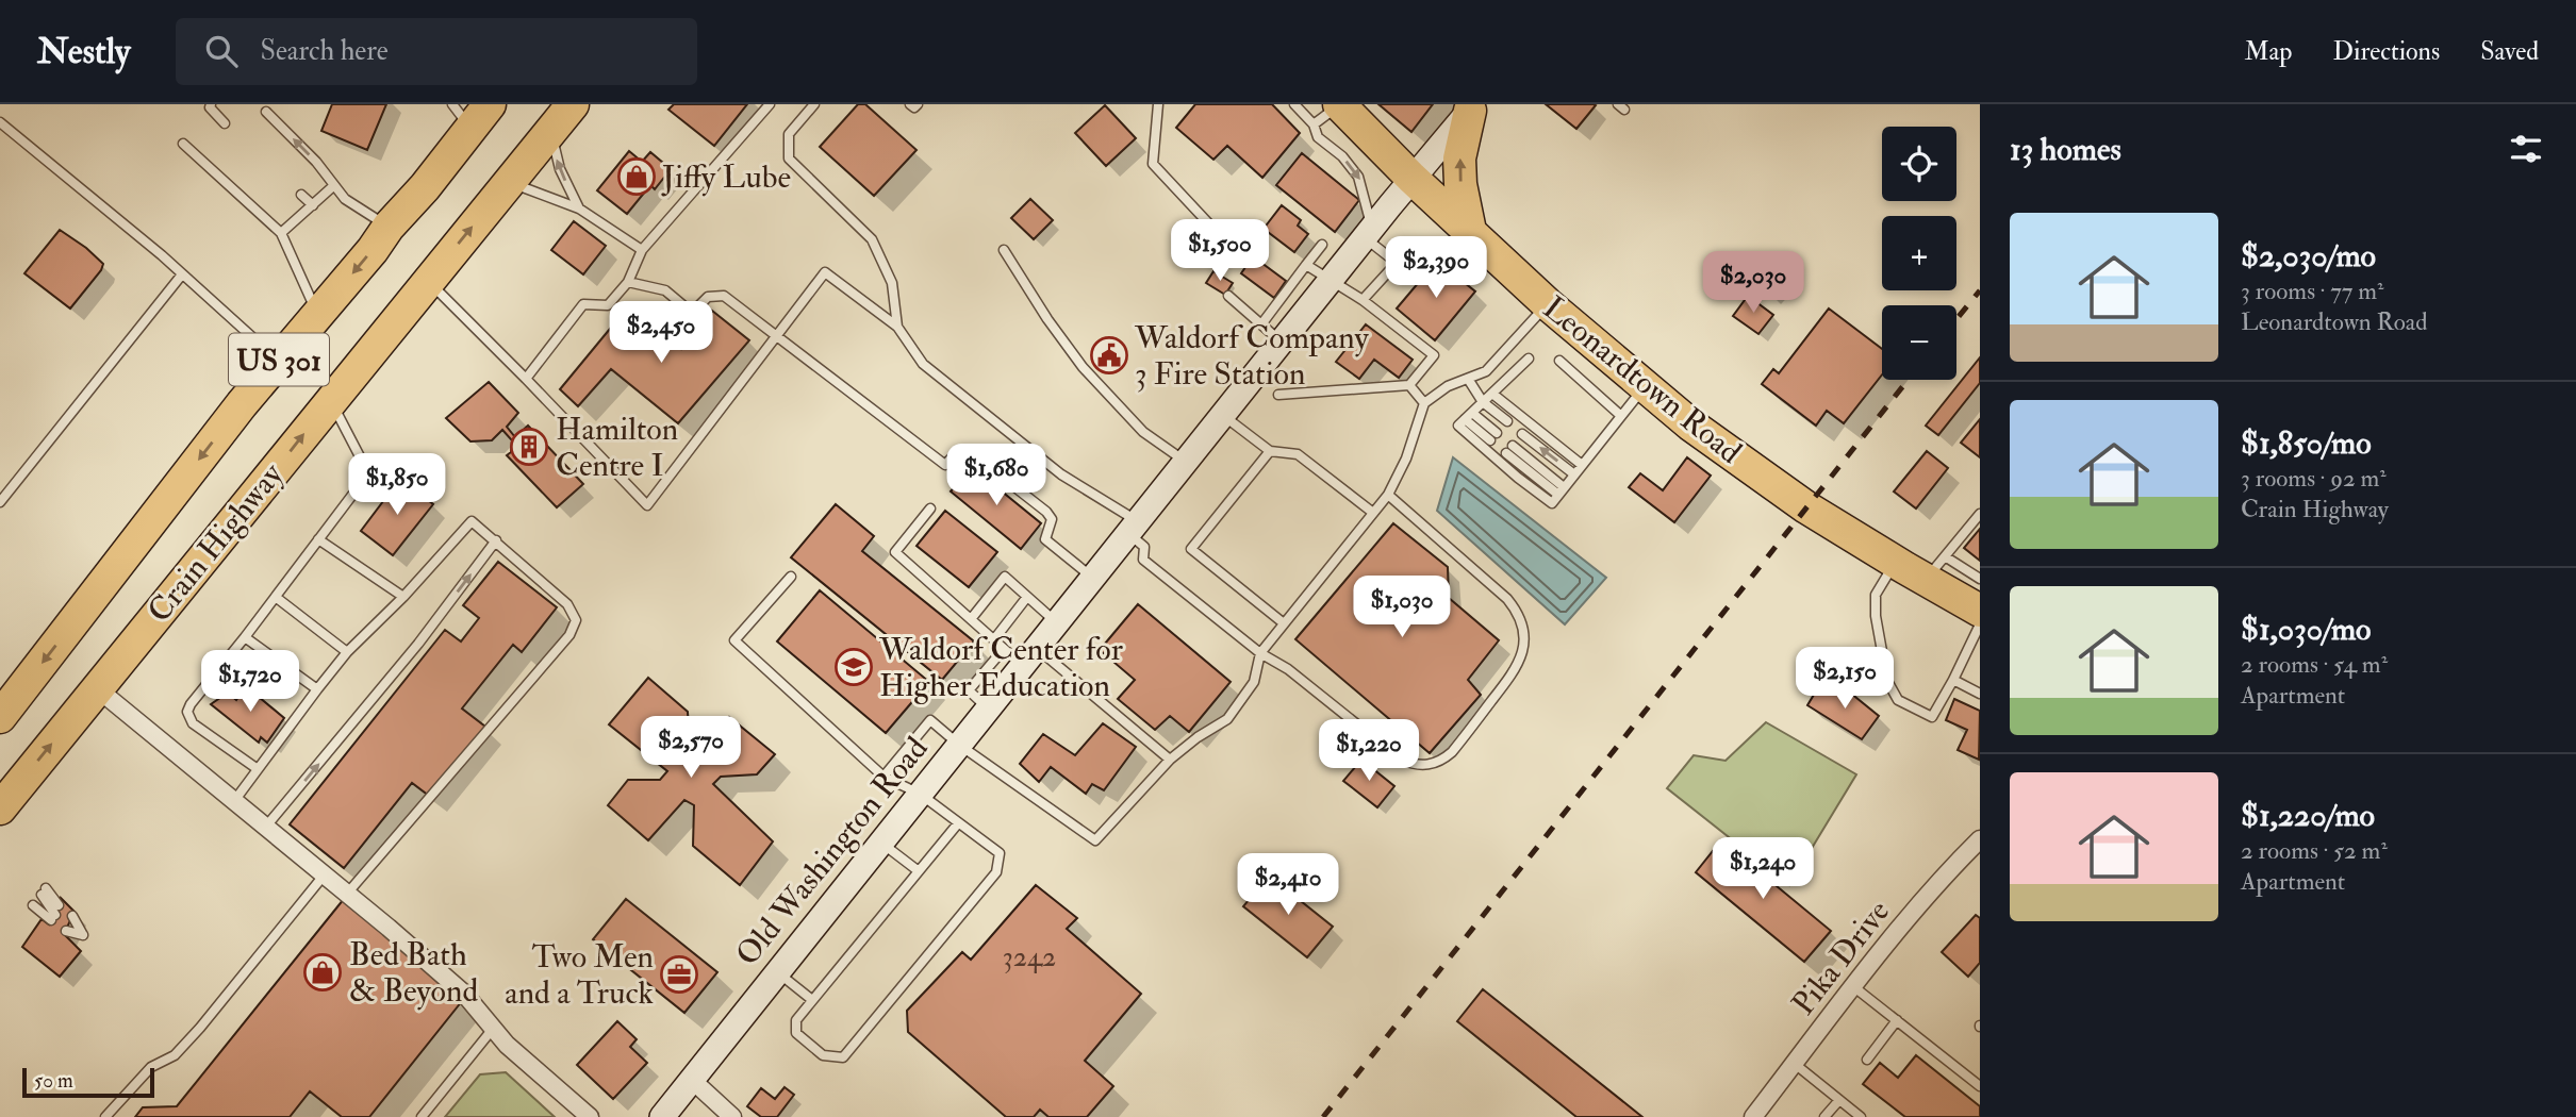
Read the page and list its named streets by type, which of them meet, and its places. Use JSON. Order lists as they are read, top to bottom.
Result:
{
  "streets": {
    "highway": ["US 301", "Leonardtown Road", "Crain Highway"],
    "main road": ["Old Washington Road"],
    "street": ["Pika Drive"]
  },
  "crossings": [
    ["Leonardtown Road", "Old Washington Road"]
  ],
  "places": {
    "shop": ["Jiffy Lube", "Bed Bath & Beyond"],
    "public building": ["Waldorf Company 3 Fire Station"],
    "building": ["Hamilton Centre I"],
    "school or university": ["Waldorf Center for Higher Education"],
    "office": ["Two Men and a Truck"]
  },
  "house_numbers": ["3242"],
  "scale_bar": "50 m",
  "page": {
    "header": "Nestly",
    "search": "Search here",
    "nav": ["Map", "Directions", "Saved"],
    "heading": "13 homes",
    "map_buttons": ["+", "−"],
    "list": [
      {
        "name": "$2,030/mo",
        "note": "3 rooms · 77 m² · Leonardtown Road"
      },
      {
        "name": "$1,850/mo",
        "note": "3 rooms · 92 m² · Crain Highway"
      },
      {
        "name": "$1,030/mo",
        "note": "2 rooms · 54 m² · Apartment"
      },
      {
        "name": "$1,220/mo",
        "note": "2 rooms · 52 m² · Apartment"
      }
    ],
    "price": [
      "$1,500",
      "$2,390",
      "$2,030",
      "$2,450",
      "$1,680",
      "$1,850",
      "$1,030",
      "$2,150",
      "$1,720",
      "$2,570",
      "$1,220",
      "$1,240",
      "$2,410"
    ],
    "scale": "50 m"
  }
}
